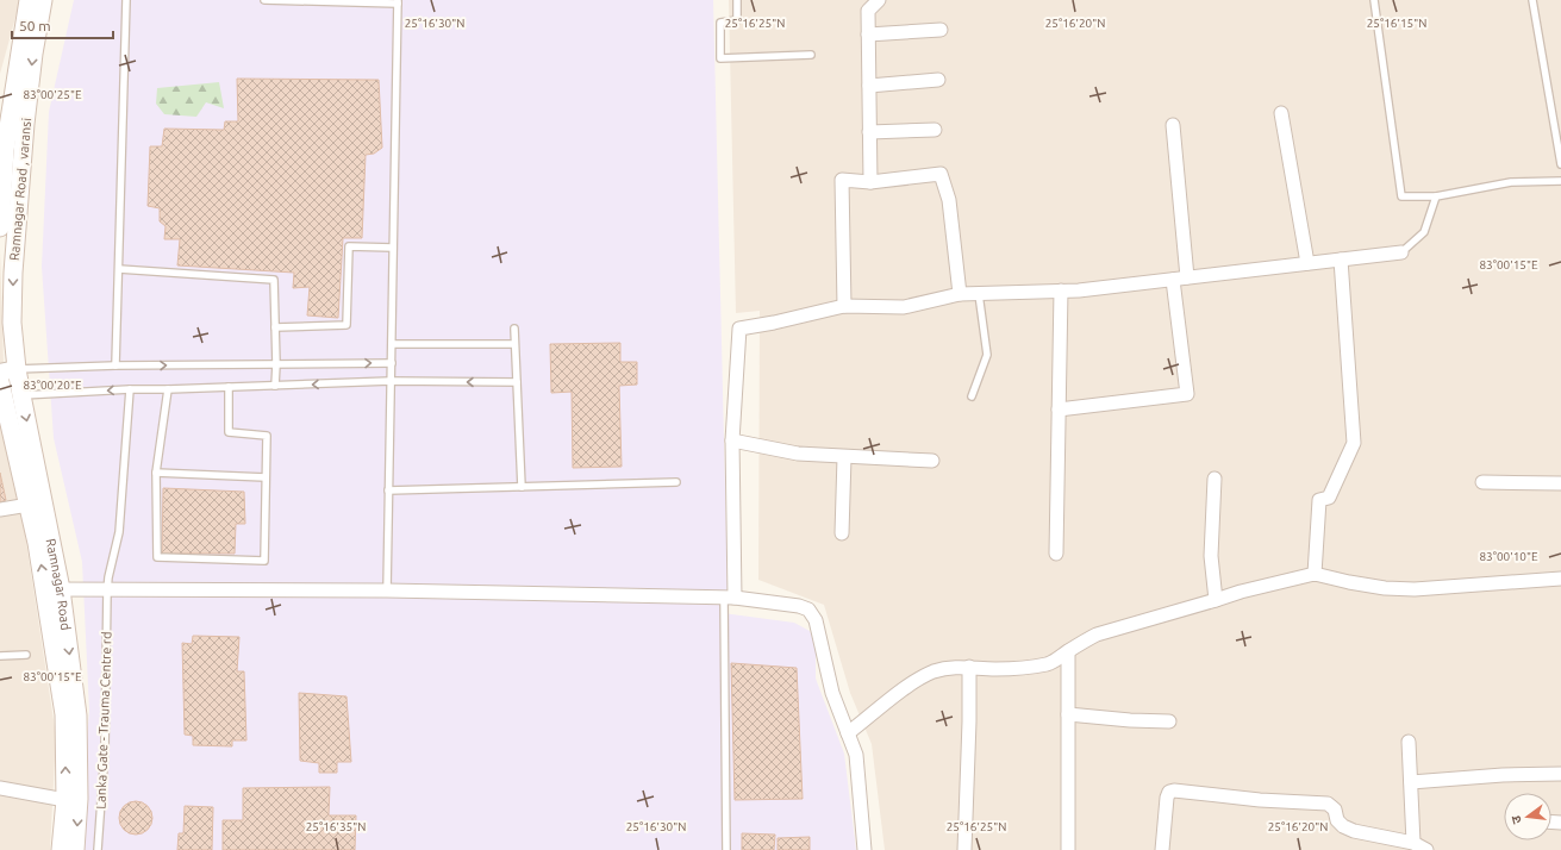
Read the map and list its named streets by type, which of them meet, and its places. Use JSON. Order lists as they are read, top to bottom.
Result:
{
  "streets": {
    "main road": ["Ramnagar Road , varansi", "Ramnagar Road"],
    "lane": ["Lanka Gate - Trauma Centre rd"]
  },
  "crossings": [
    ["Ramnagar Road , varansi", "Ramnagar Road"]
  ],
  "scale_bar": "50 m",
  "north": "left",
  "coordinates": [
    "25°16'30\"N",
    "25°16'25\"N",
    "25°16'20\"N",
    "25°16'15\"N",
    "83°00'25\"E",
    "83°00'15\"E",
    "83°00'20\"E",
    "83°00'10\"E",
    "25°16'35\"N"
  ]
}
